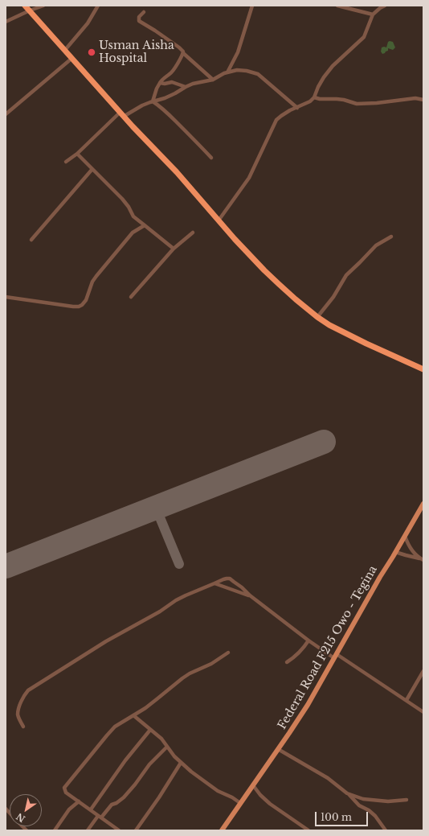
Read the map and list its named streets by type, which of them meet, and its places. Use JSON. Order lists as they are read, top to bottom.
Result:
{
  "streets": {
    "main road": ["Federal Road F215 Owo - Tegina"]
  },
  "places": ["Usman Aisha Hospital"],
  "scale_bar": "100 m",
  "north": "bottom left"
}
